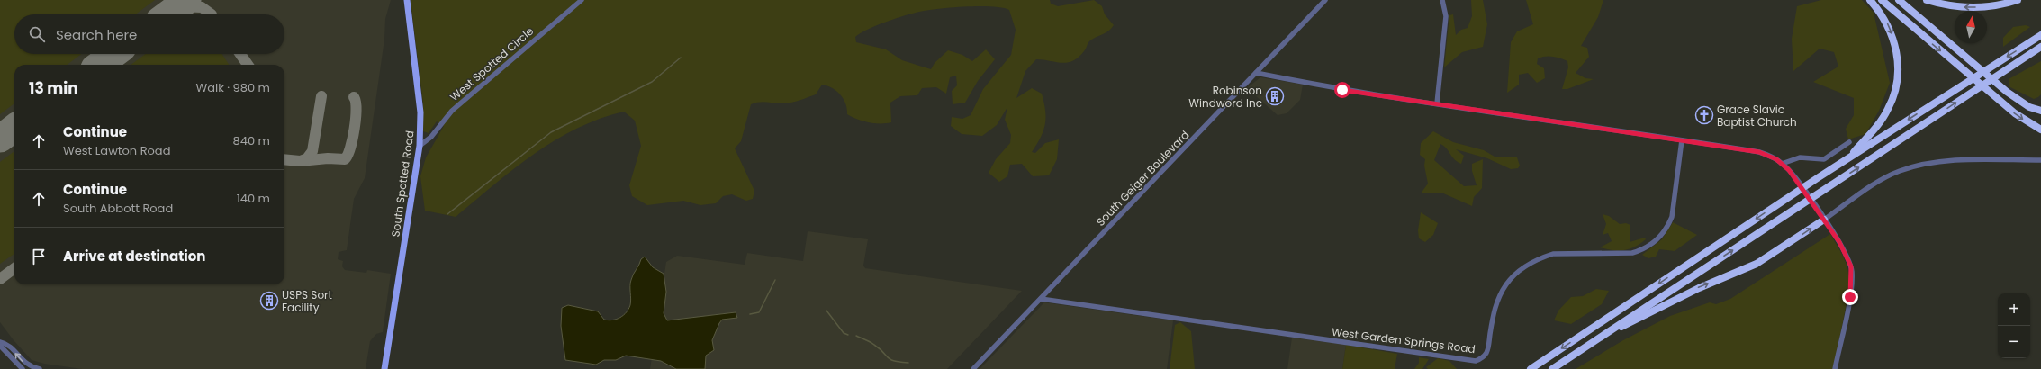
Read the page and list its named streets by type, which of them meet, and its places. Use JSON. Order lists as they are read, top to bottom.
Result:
{
  "streets": {
    "main road": ["South Spotted Road"],
    "street": ["West Spotted Circle", "South Geiger Boulevard", "West Garden Springs Road"]
  },
  "crossings": [
    ["West Spotted Circle", "South Spotted Road"],
    ["South Geiger Boulevard", "West Garden Springs Road"]
  ],
  "places": {
    "building": ["Robinson Windword Inc", "USPS Sort Facility"],
    "church": ["Grace Slavic Baptist Church"]
  },
  "north": "top",
  "page": {
    "search": "Search here",
    "heading": ["13 min", "Walk · 980 m"],
    "list": [
      ["Continue", "West Lawton Road", "840 m"],
      ["Continue", "South Abbott Road", "140 m"],
      "Arrive at destination"
    ],
    "map_buttons": ["+", "−"]
  }
}
